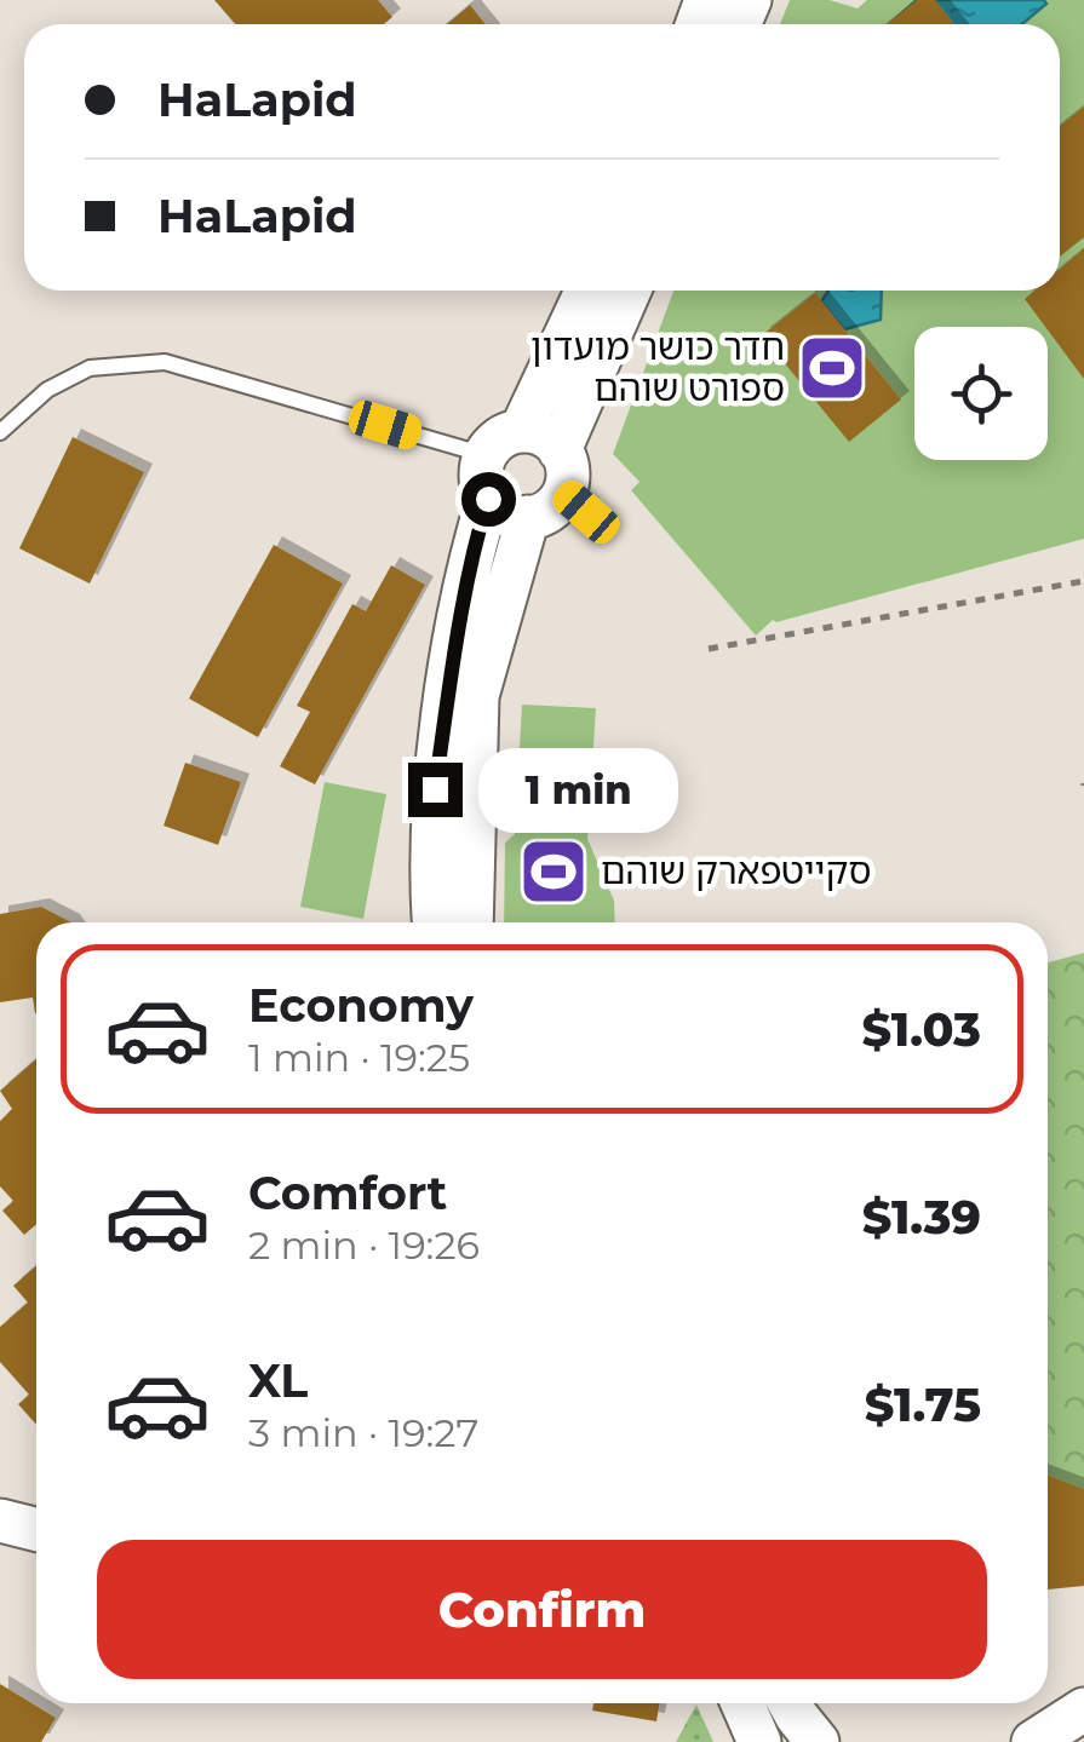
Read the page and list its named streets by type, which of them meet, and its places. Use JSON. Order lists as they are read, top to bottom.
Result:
{
  "places": {
    "sports": ["חדר כושר מועדון ספורט שוהם", "סקייטפארק שוהם"]
  },
  "page": {
    "banner": ["HaLapid", "HaLapid"],
    "bubble": "1 min",
    "list": [
      {
        "name": "Economy",
        "note": "1 min · 19:25",
        "value": "$1.03"
      },
      {
        "name": "Comfort",
        "note": "2 min · 19:26",
        "value": "$1.39"
      },
      {
        "name": "XL",
        "note": "3 min · 19:27",
        "value": "$1.75"
      }
    ],
    "buttons": "Confirm"
  }
}
